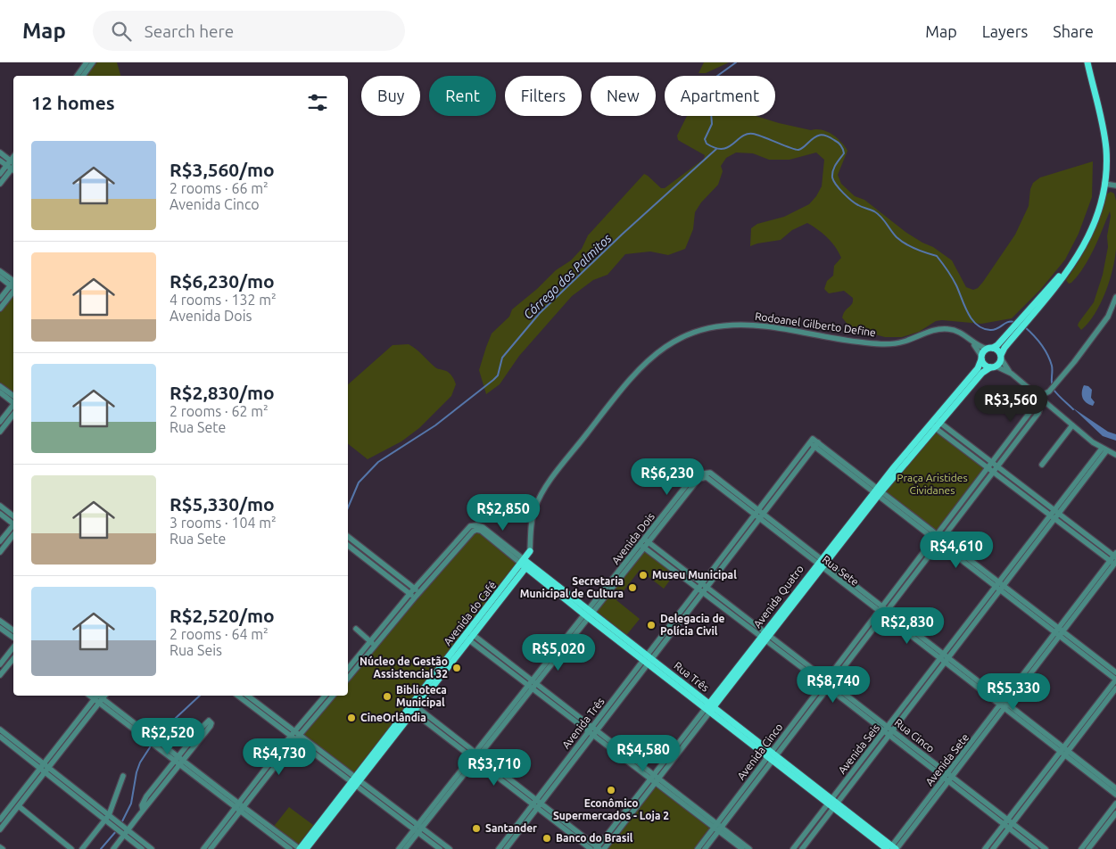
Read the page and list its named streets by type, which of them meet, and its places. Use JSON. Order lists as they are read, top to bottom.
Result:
{
  "streets": {
    "main road": [
      "Rodoanel Gilberto Define",
      "Avenida Quatro",
      "Avenida do Café",
      "Rua Três"
    ],
    "street": [
      "Avenida Dois",
      "Rua Sete",
      "Avenida Três",
      "Rua Cinco",
      "Avenida Seis",
      "Avenida Cinco",
      "Avenida Sete"
    ]
  },
  "crossings": [
    ["Rodoanel Gilberto Define", "Avenida Quatro"],
    ["Rodoanel Gilberto Define", "Avenida do Café"],
    ["Rodoanel Gilberto Define", "Rua Três"],
    ["Avenida Dois", "Rua Sete"],
    ["Avenida Dois", "Rua Três"],
    ["Avenida Dois", "Rua Cinco"],
    ["Rua Sete", "Avenida Quatro"],
    ["Rua Sete", "Avenida Três"],
    ["Rua Sete", "Avenida Seis"],
    ["Rua Sete", "Avenida Cinco"],
    ["Rua Sete", "Avenida Sete"],
    ["Avenida Quatro", "Rua Três"],
    ["Avenida Quatro", "Rua Cinco"],
    ["Avenida do Café", "Rua Três"],
    ["Rua Três", "Avenida Três"],
    ["Rua Três", "Avenida Seis"],
    ["Rua Três", "Avenida Cinco"],
    ["Rua Três", "Avenida Sete"],
    ["Avenida Três", "Rua Cinco"],
    ["Rua Cinco", "Avenida Seis"],
    ["Rua Cinco", "Avenida Cinco"],
    ["Rua Cinco", "Avenida Sete"]
  ],
  "water": ["Córrego dos Palmitos"],
  "parks": ["Praça Aristides Cividanes"],
  "places": [
    "Museu Municipal",
    "Secretaria Municipal de Cultura",
    "Delegacia de Polícia Civil",
    "Núcleo de Gestão Assistencial 32",
    "Biblioteca Municipal",
    "CineOrlândia",
    "Econômico Supermercados - Loja 2",
    "Santander",
    "Banco do Brasil"
  ],
  "page": {
    "header": "Map",
    "search": "Search here",
    "nav": ["Map", "Layers", "Share"],
    "chip": [
      "Buy",
      "Rent",
      "Filters",
      "New",
      "Apartment"
    ],
    "heading": "12 homes",
    "list": [
      {
        "name": "R$3,560/mo",
        "note": "2 rooms · 66 m² · Avenida Cinco"
      },
      {
        "name": "R$6,230/mo",
        "note": "4 rooms · 132 m² · Avenida Dois"
      },
      {
        "name": "R$2,830/mo",
        "note": "2 rooms · 62 m² · Rua Sete"
      },
      {
        "name": "R$5,330/mo",
        "note": "3 rooms · 104 m² · Rua Sete"
      },
      {
        "name": "R$2,520/mo",
        "note": "2 rooms · 64 m² · Rua Seis"
      }
    ],
    "price": [
      "R$3,560",
      "R$6,230",
      "R$2,850",
      "R$4,610",
      "R$2,830",
      "R$5,020",
      "R$8,740",
      "R$5,330",
      "R$2,520",
      "R$4,580",
      "R$4,730",
      "R$3,710"
    ]
  }
}
